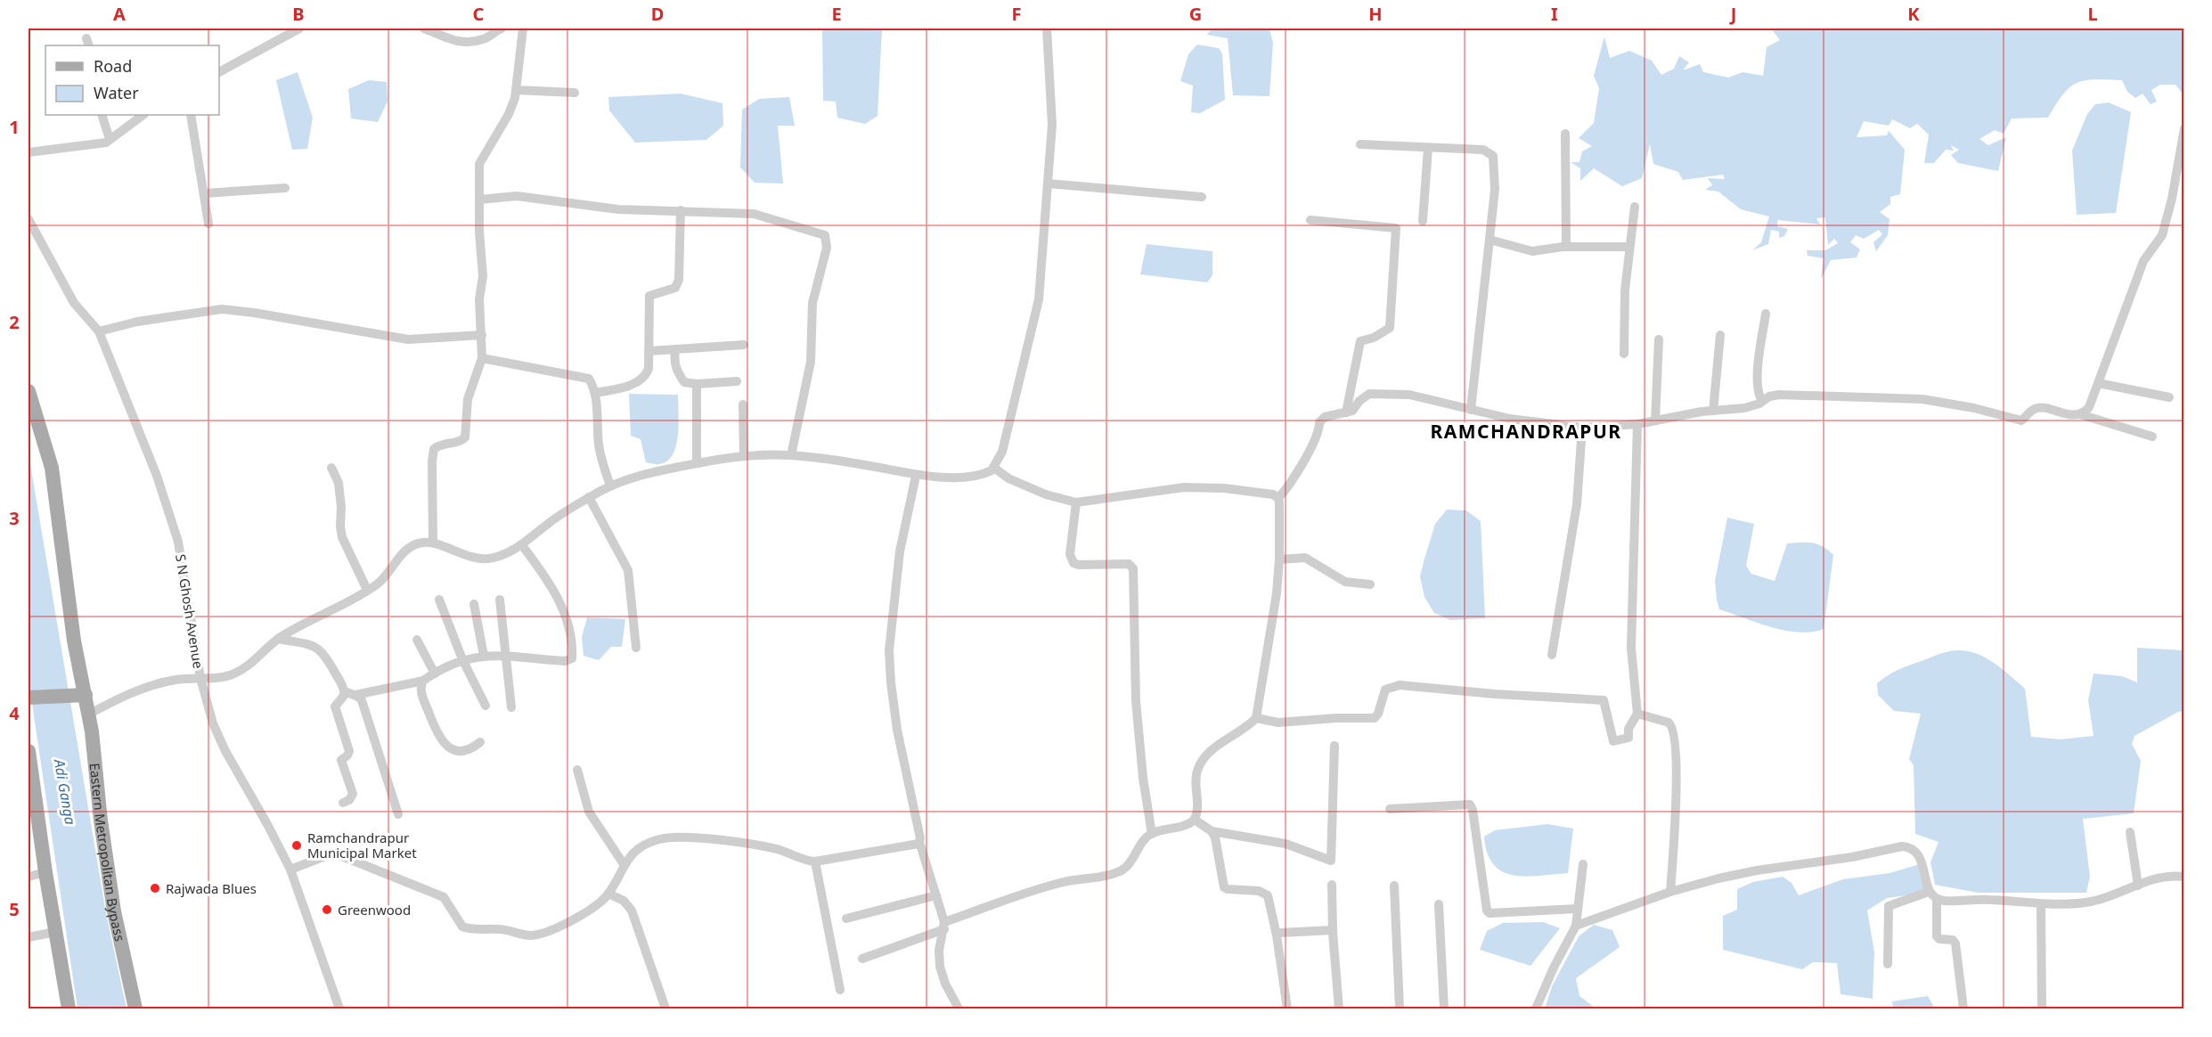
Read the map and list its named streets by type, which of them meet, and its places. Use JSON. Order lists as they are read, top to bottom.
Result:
{
  "streets": {
    "main road": ["Eastern Metropolitan Bypass"],
    "street": ["S N Ghosh Avenue"]
  },
  "districts": ["RAMCHANDRAPUR"],
  "water": ["Adi Ganga"],
  "places": ["Ramchandrapur Municipal Market", "Rajwada Blues", "Greenwood"],
  "legend": ["Road", "Water"],
  "grid": {
    "columns": [
      "A",
      "B",
      "C",
      "D",
      "E",
      "F",
      "G",
      "H",
      "I",
      "J",
      "K",
      "L"
    ],
    "rows": [
      "1",
      "2",
      "3",
      "4",
      "5"
    ]
  }
}
